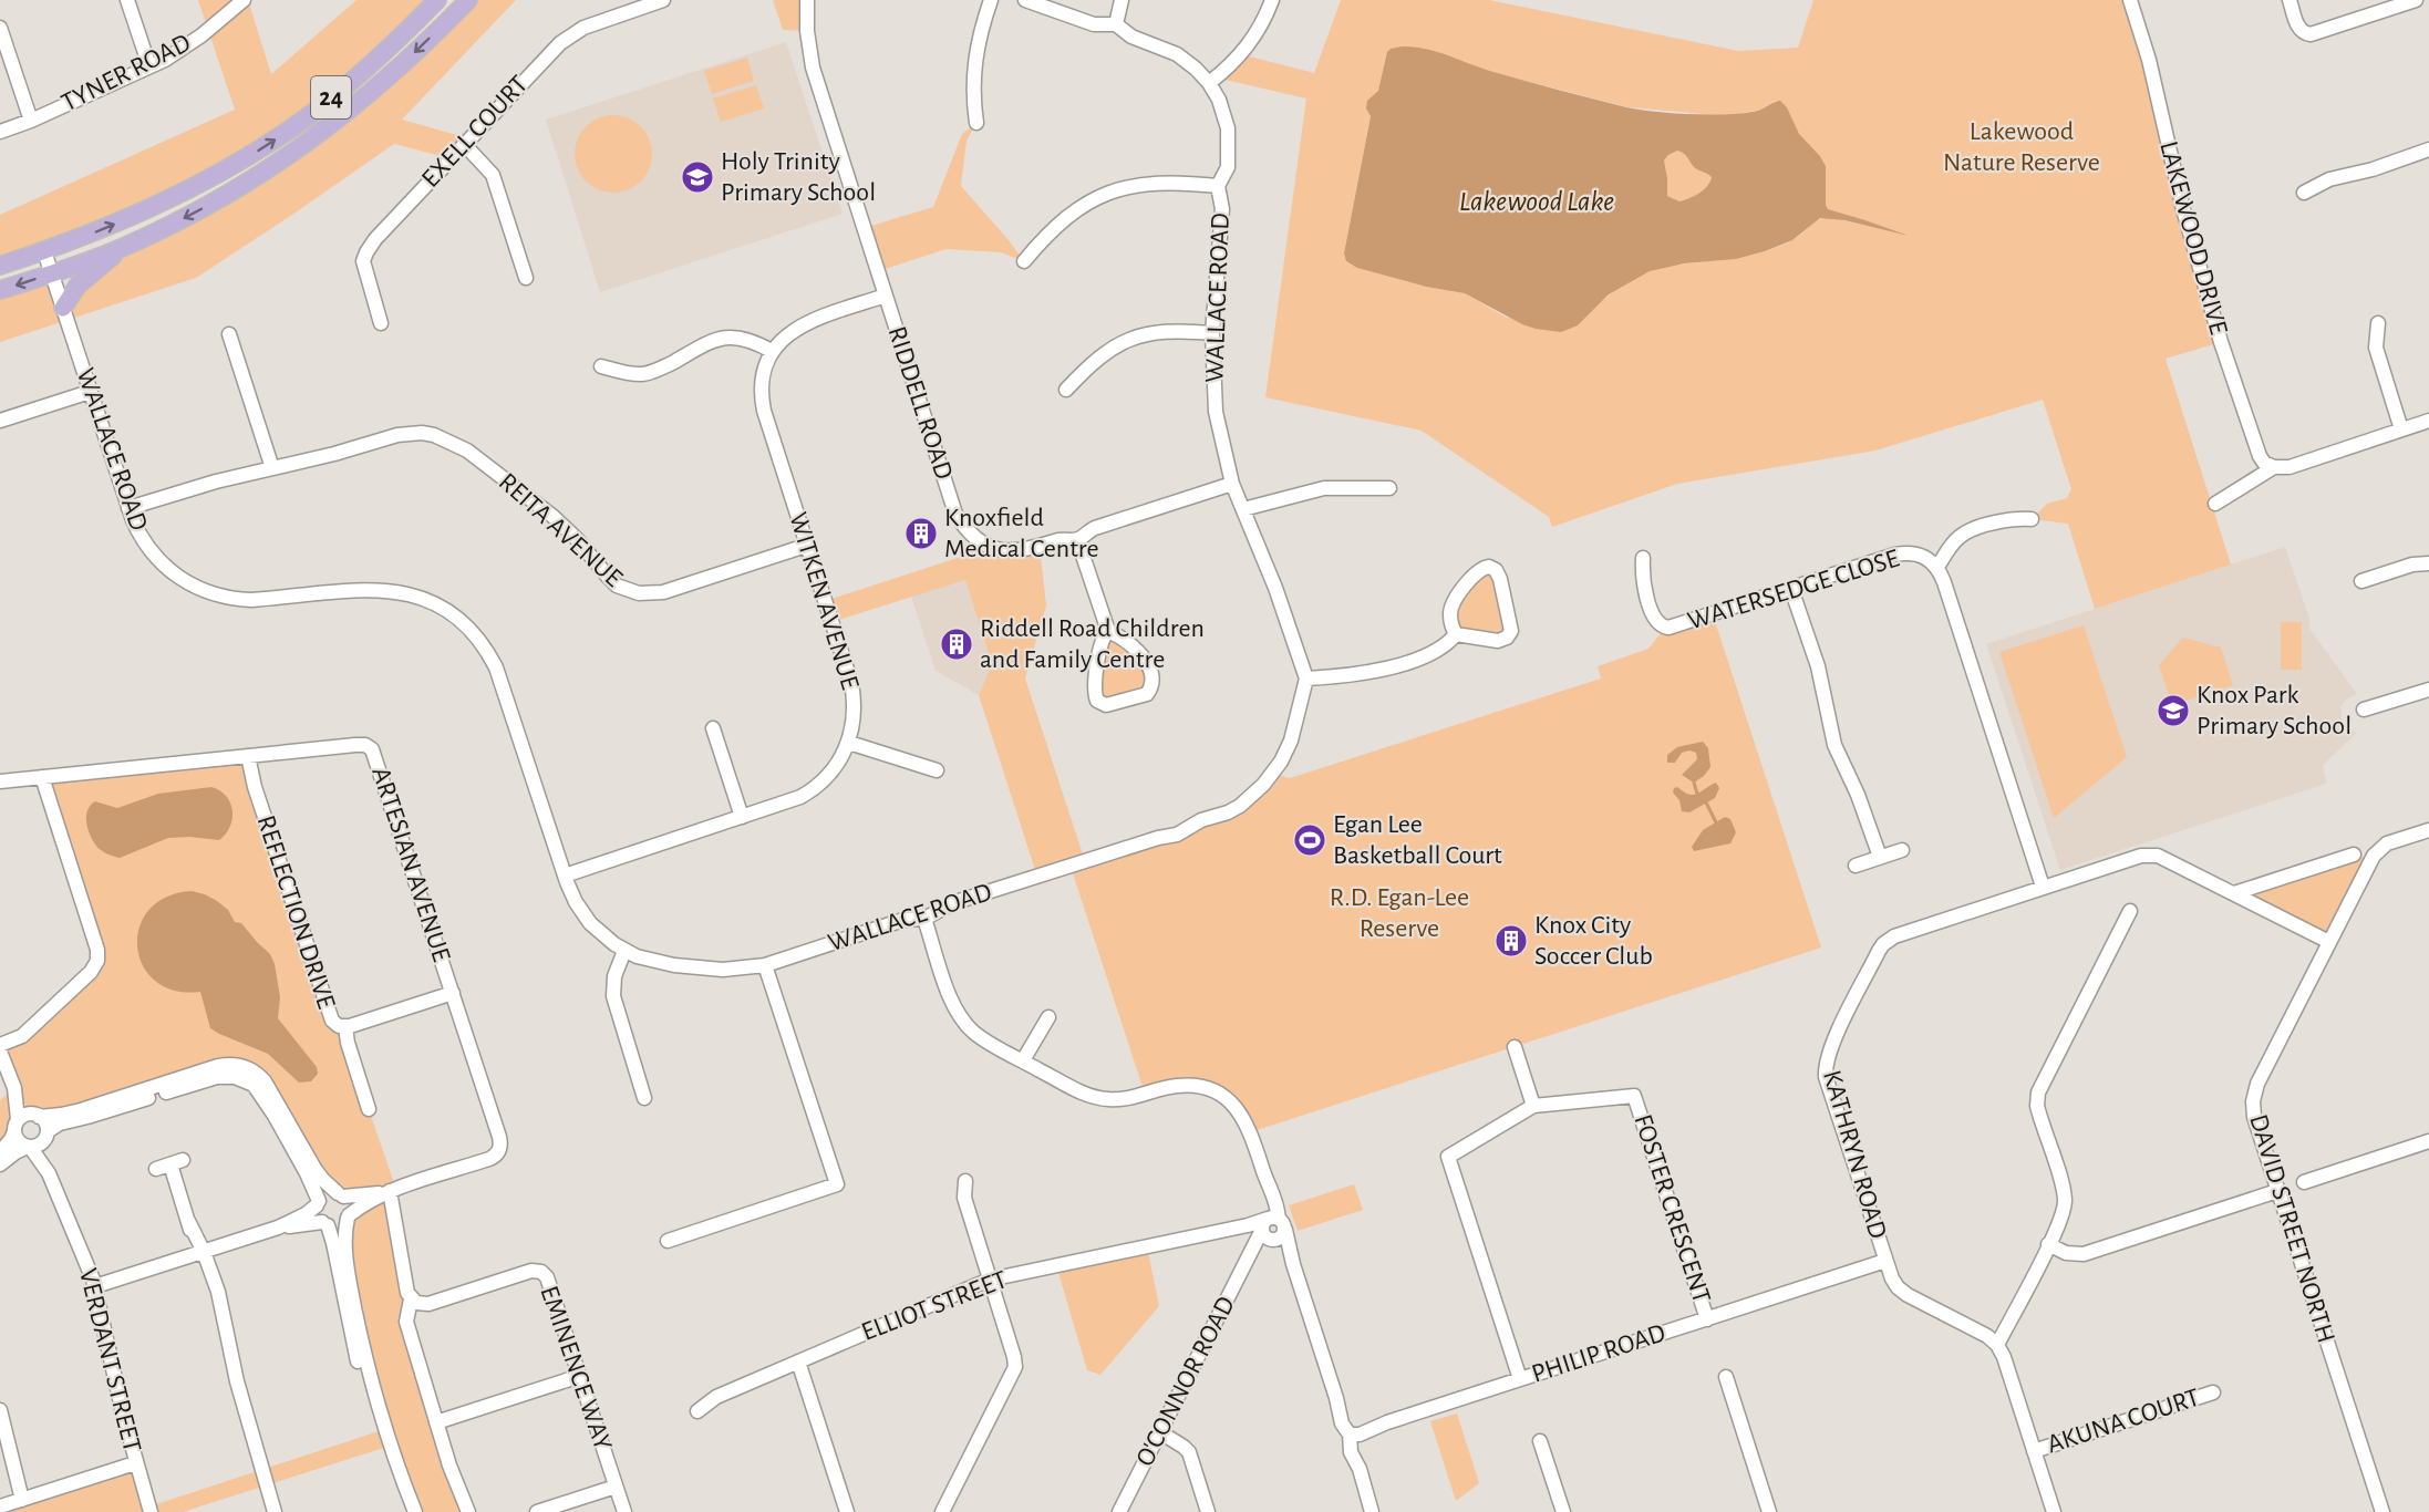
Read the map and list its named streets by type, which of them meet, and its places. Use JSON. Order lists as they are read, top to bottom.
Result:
{
  "streets": {
    "main road": ["24"],
    "street": [
      "TYNER ROAD",
      "EXELL COURT",
      "LAKEWOOD DRIVE",
      "WALLACE ROAD",
      "RIDDELL ROAD",
      "REITA AVENUE",
      "WATERSEDGE CLOSE",
      "WITKEN AVENUE",
      "ARTESIAN AVENUE",
      "REFLECTION DRIVE",
      "KATHRYN ROAD",
      "FOSTER CRESCENT",
      "DAVID STREET NORTH",
      "ELLIOT STREET",
      "PHILIP ROAD",
      "VERDANT STREET",
      "EMINENCE WAY",
      "O'CONNOR ROAD",
      "AKUNA COURT"
    ]
  },
  "crossings": [
    ["24", "WALLACE ROAD"],
    ["WALLACE ROAD", "RIDDELL ROAD"],
    ["WALLACE ROAD", "REITA AVENUE"],
    ["WALLACE ROAD", "WITKEN AVENUE"],
    ["RIDDELL ROAD", "WITKEN AVENUE"],
    ["REITA AVENUE", "WITKEN AVENUE"],
    ["WATERSEDGE CLOSE", "KATHRYN ROAD"],
    ["ARTESIAN AVENUE", "REFLECTION DRIVE"],
    ["KATHRYN ROAD", "DAVID STREET NORTH"],
    ["KATHRYN ROAD", "PHILIP ROAD"],
    ["FOSTER CRESCENT", "PHILIP ROAD"]
  ],
  "water": ["Lakewood Lake"],
  "parks": ["Lakewood Nature Reserve", "R.D. Egan-Lee Reserve"],
  "places": {
    "school or university": ["Holy Trinity Primary School", "Knox Park Primary School"],
    "building": ["Knoxfield Medical Centre", "Riddell Road Children and Family Centre", "Knox City Soccer Club"],
    "sports": ["Egan Lee Basketball Court"]
  }
}
